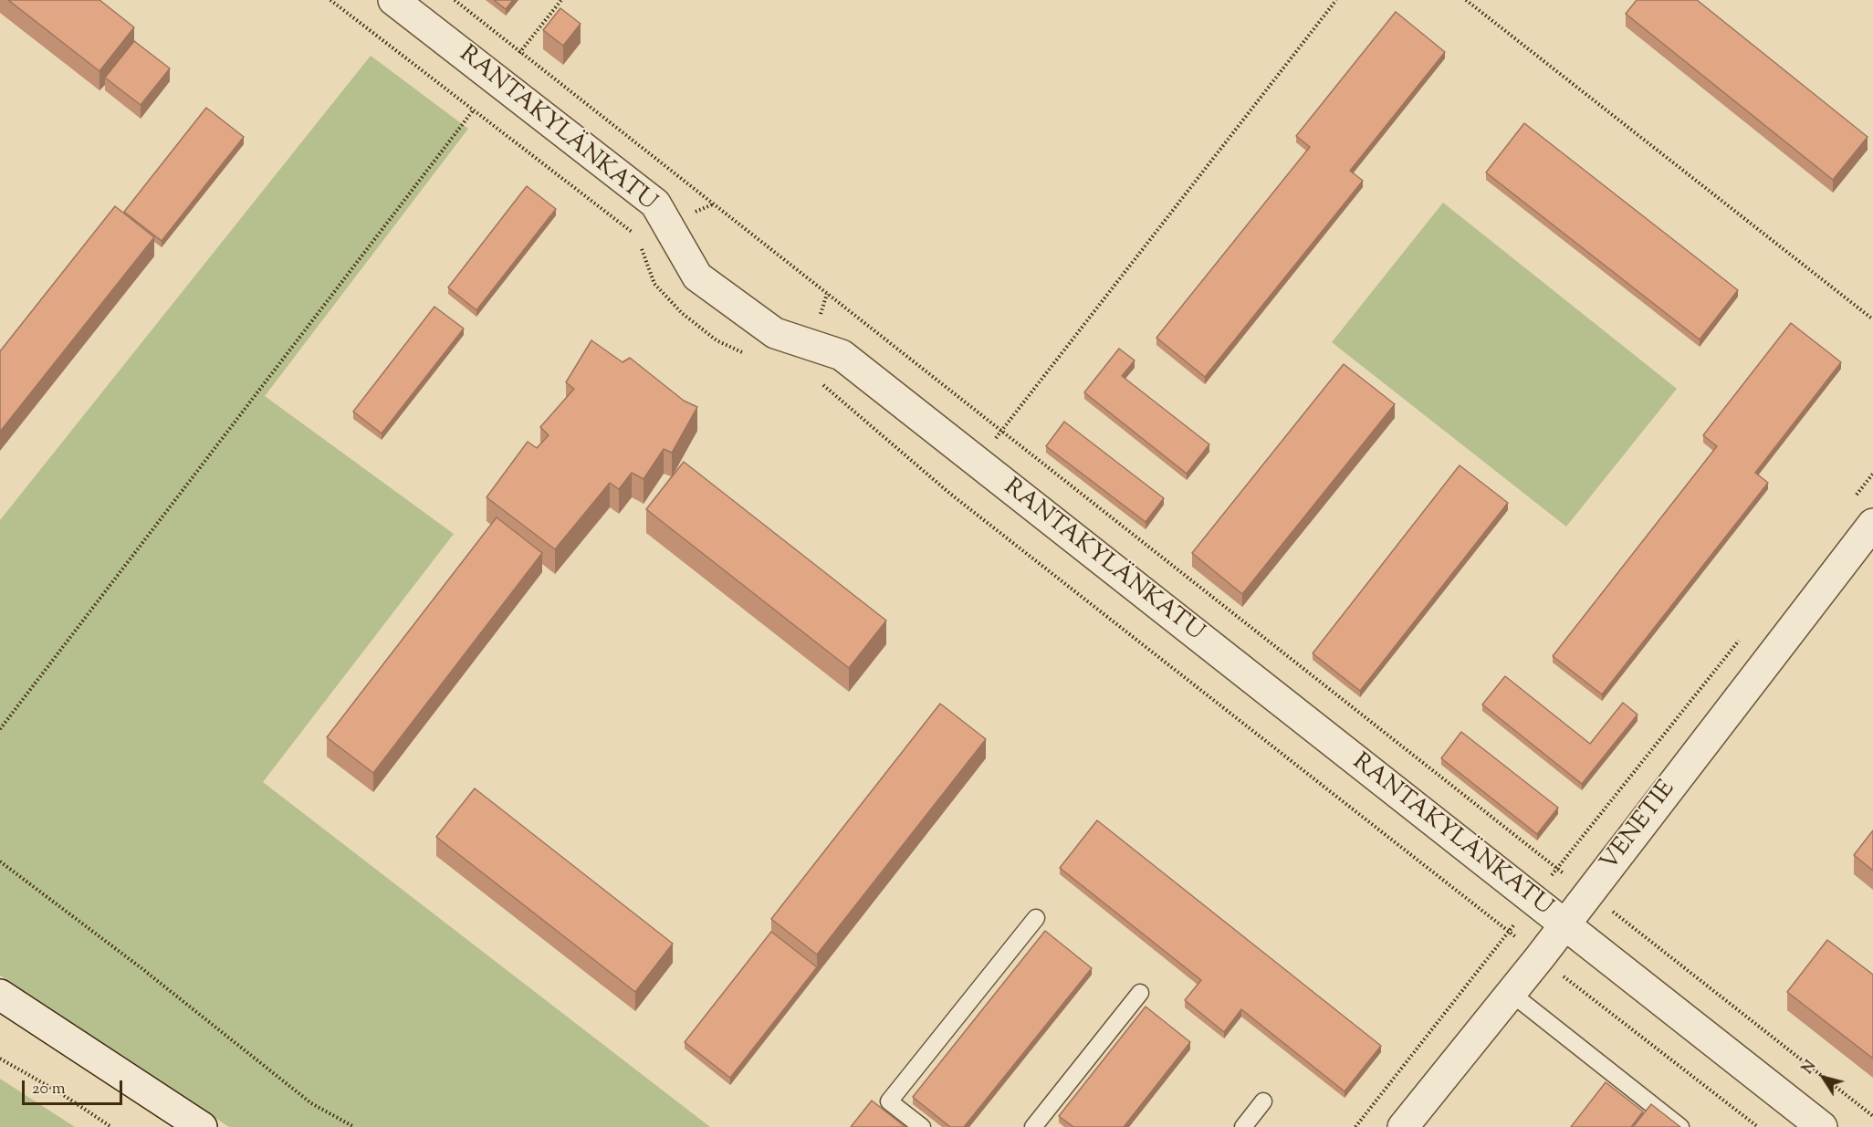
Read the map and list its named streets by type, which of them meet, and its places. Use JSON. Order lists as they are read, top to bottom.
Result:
{
  "streets": {
    "street": ["RANTAKYLÄNKATU", "VENETIE"]
  },
  "crossings": [
    ["RANTAKYLÄNKATU", "VENETIE"]
  ],
  "scale_bar": "20 m",
  "north": "top left"
}
